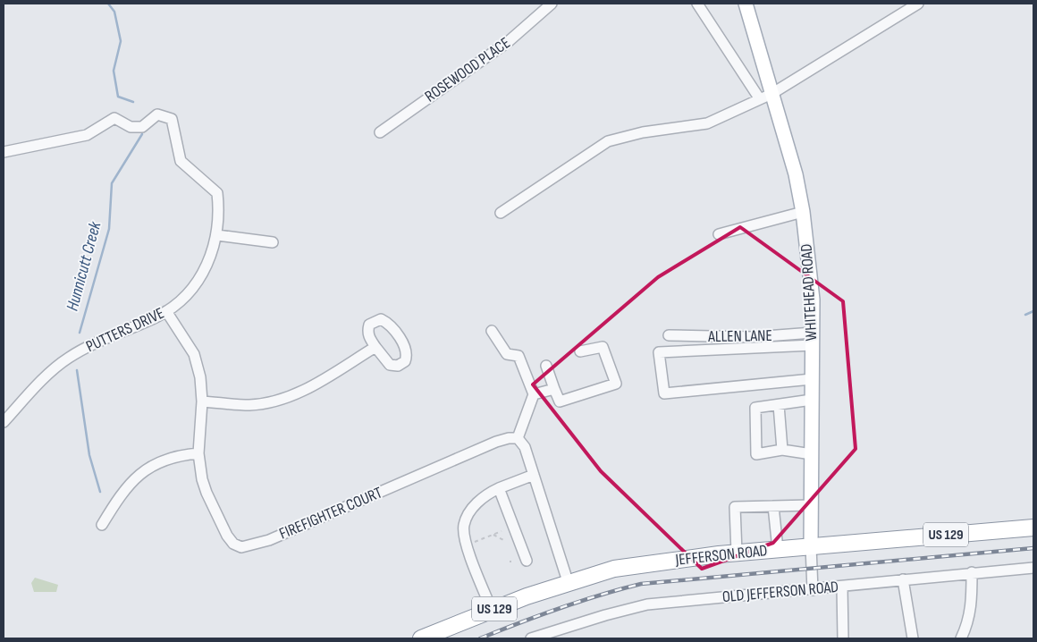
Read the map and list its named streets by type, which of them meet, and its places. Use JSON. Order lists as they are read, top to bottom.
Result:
{
  "streets": {
    "highway": ["US 129", "JEFFERSON ROAD"],
    "main road": ["WHITEHEAD ROAD"],
    "street": [
      "ROSEWOOD PLACE",
      "PUTTERS DRIVE",
      "ALLEN LANE",
      "FIREFIGHTER COURT",
      "OLD JEFFERSON ROAD"
    ]
  },
  "crossings": [
    ["WHITEHEAD ROAD", "ALLEN LANE"],
    ["WHITEHEAD ROAD", "JEFFERSON ROAD"],
    ["WHITEHEAD ROAD", "OLD JEFFERSON ROAD"],
    ["PUTTERS DRIVE", "FIREFIGHTER COURT"]
  ],
  "water": ["Hunnicutt Creek"]
}
